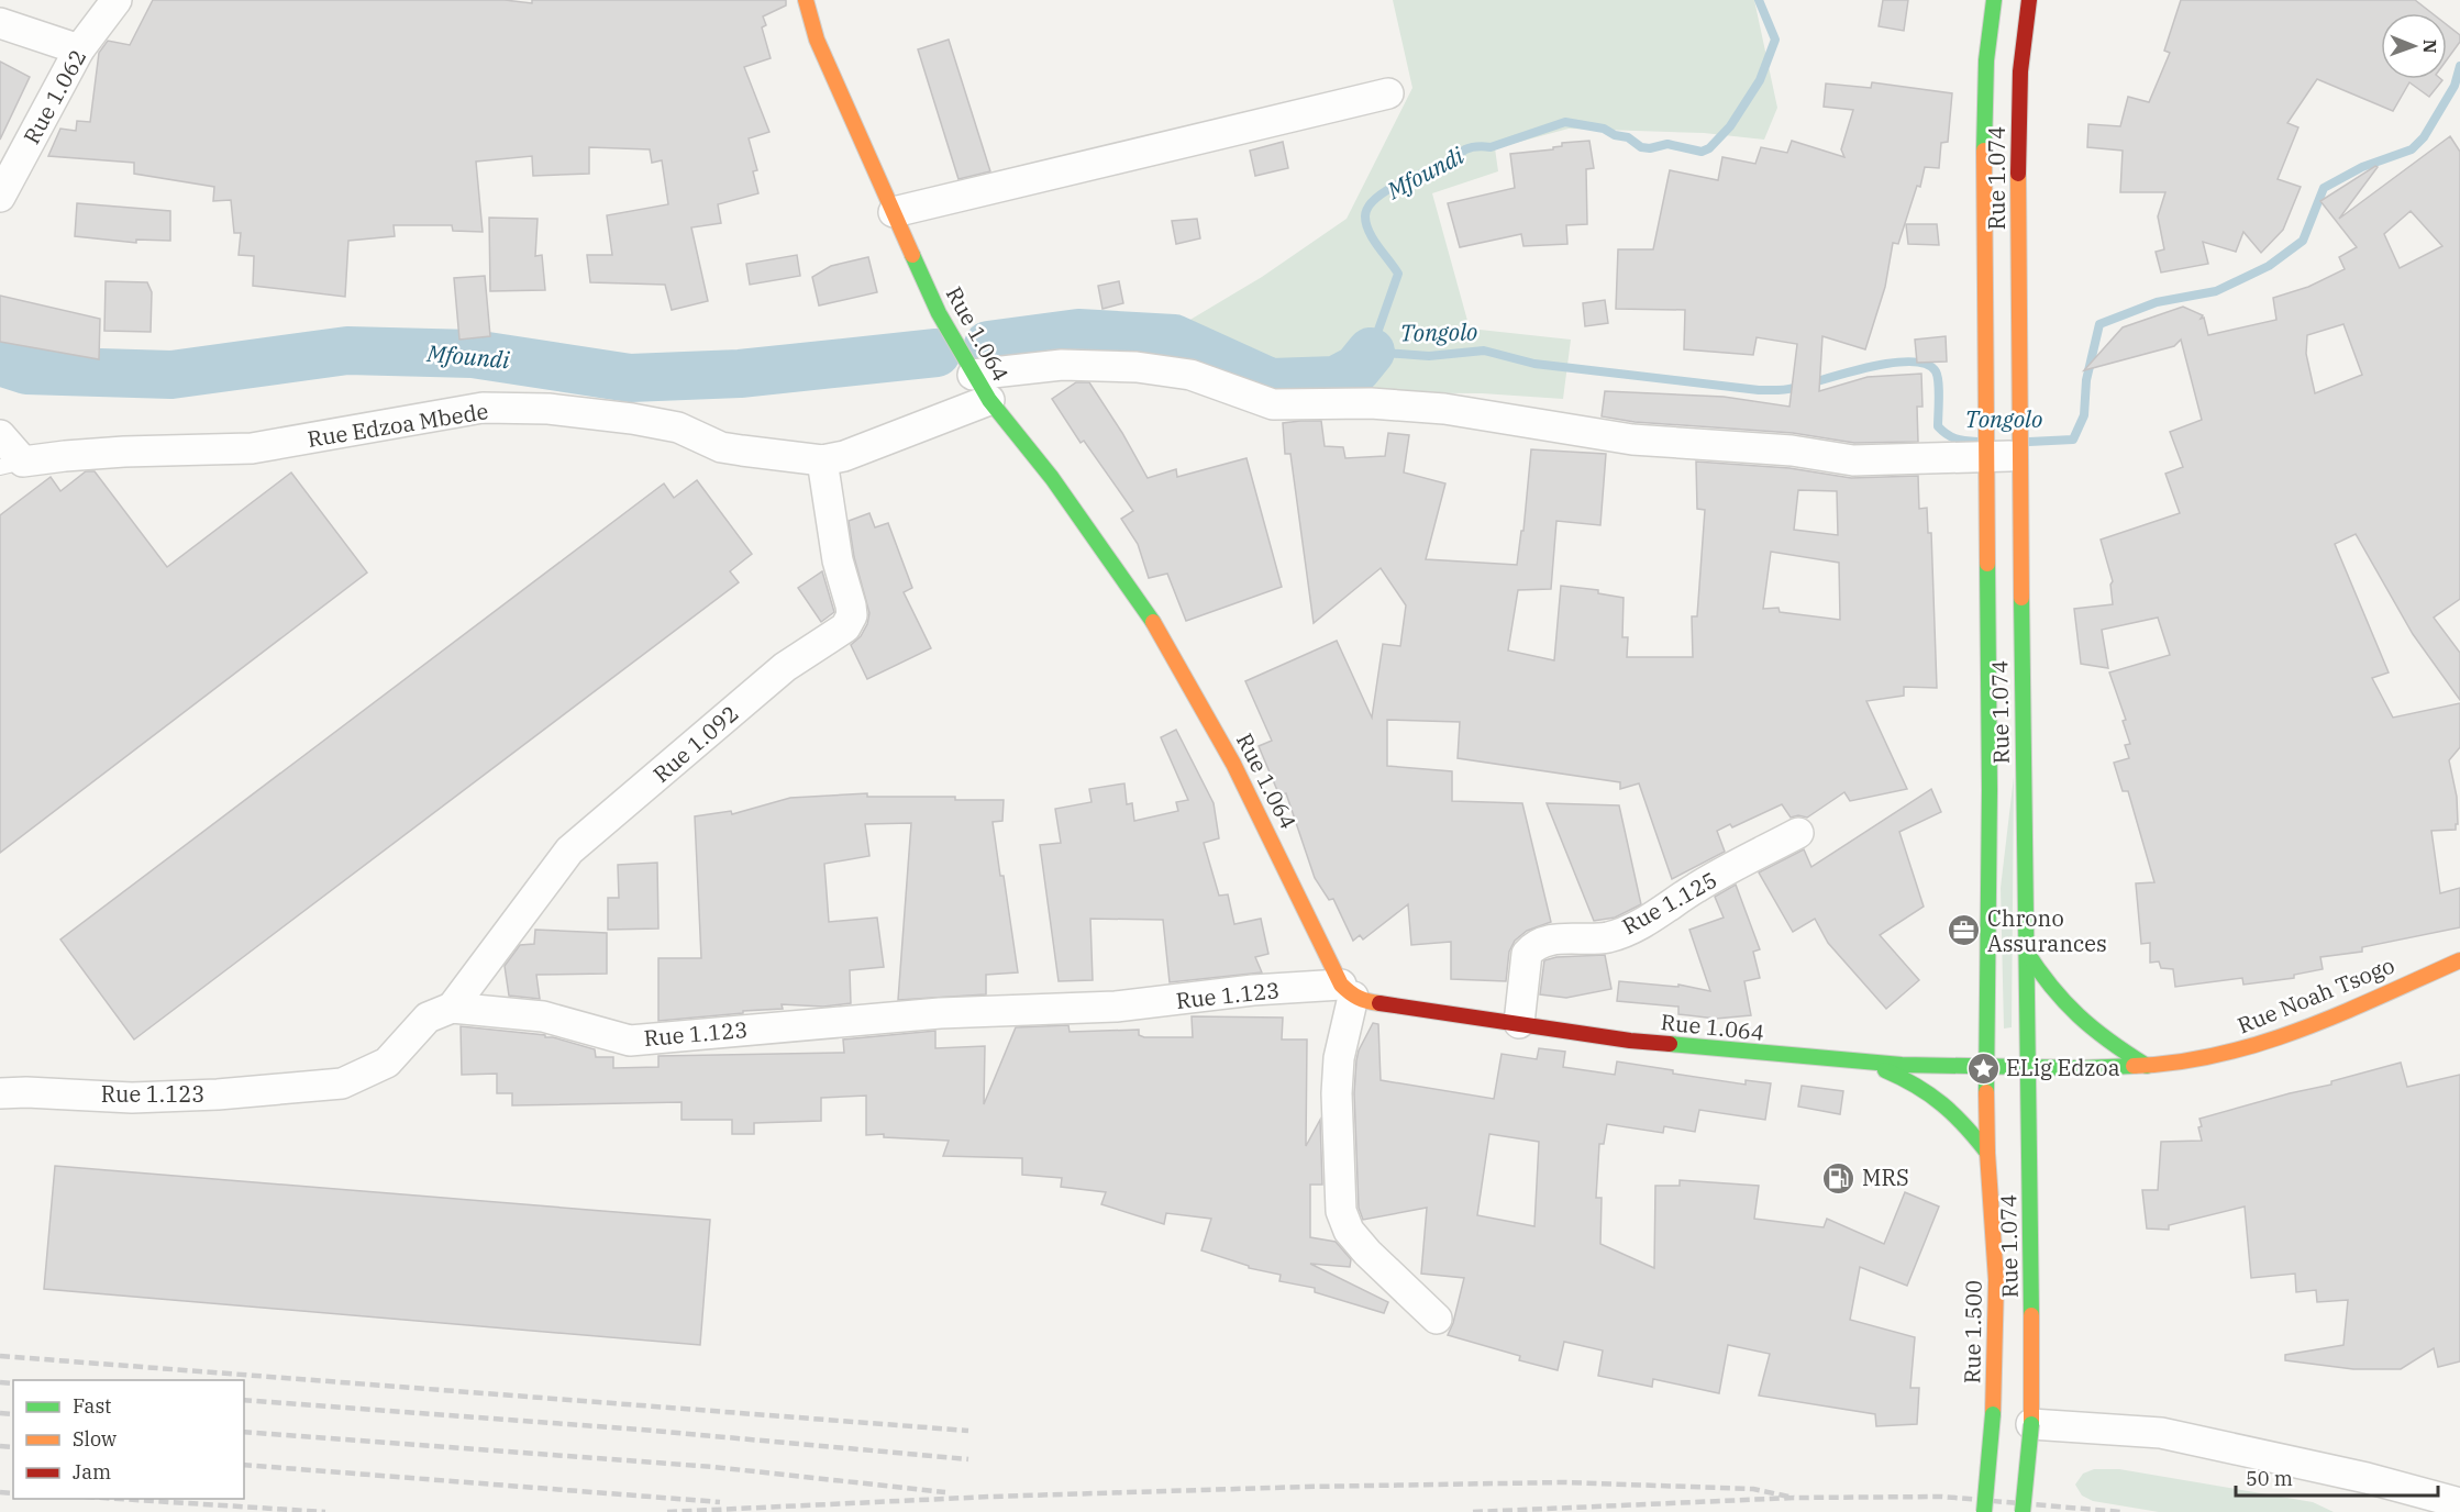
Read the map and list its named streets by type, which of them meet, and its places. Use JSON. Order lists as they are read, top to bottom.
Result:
{
  "streets": {
    "main road": [
      "Rue 1.074",
      "Rue 1.064",
      "Rue Noah Tsogo",
      "Rue 1.500"
    ],
    "street": [
      "Rue 1.062",
      "Rue Edzoa Mbede",
      "Rue 1.092",
      "Rue 1.125",
      "Rue 1.123"
    ]
  },
  "crossings": [
    ["Rue 1.074", "Rue 1.064"],
    ["Rue 1.074", "Rue Noah Tsogo"],
    ["Rue 1.074", "Rue 1.500"],
    ["Rue 1.064", "Rue Edzoa Mbede"],
    ["Rue 1.064", "Rue 1.125"],
    ["Rue 1.064", "Rue 1.123"],
    ["Rue 1.064", "Rue Noah Tsogo"],
    ["Rue Edzoa Mbede", "Rue 1.092"],
    ["Rue 1.092", "Rue 1.123"]
  ],
  "water": ["Mfoundi", "Tongolo"],
  "places": {
    "office": ["Chrono Assurances"],
    "place": ["ELig Edzoa"],
    "fuel station": ["MRS"]
  },
  "legend": ["Fast", "Slow", "Jam"],
  "scale_bar": "50 m",
  "north": "right"
}
